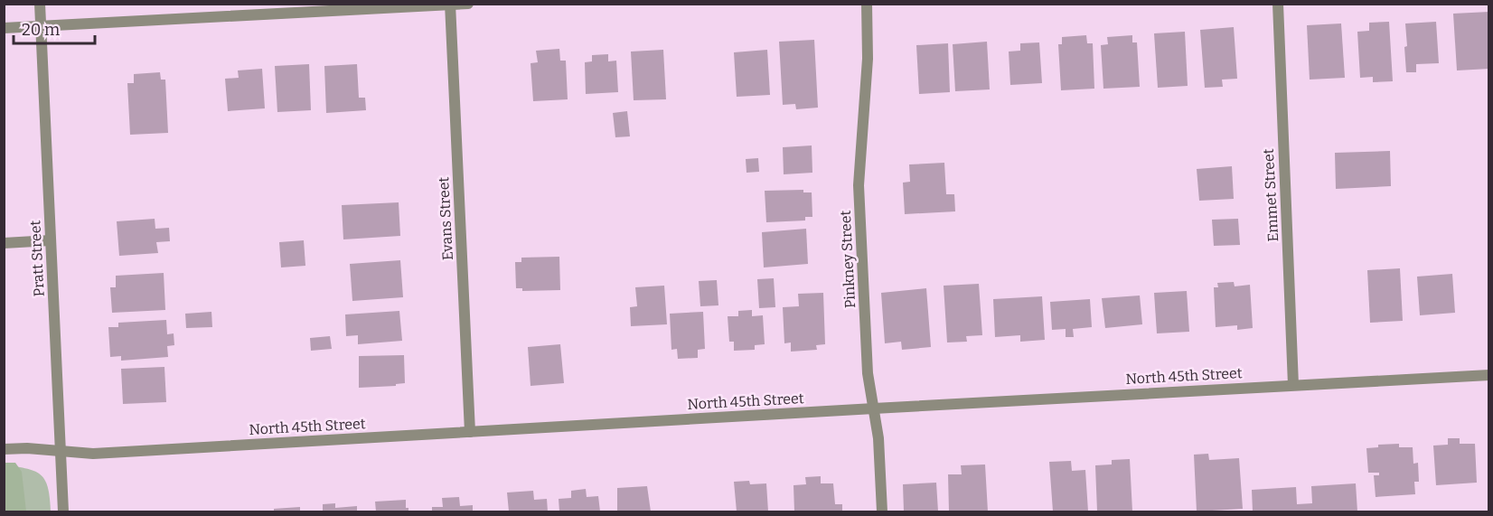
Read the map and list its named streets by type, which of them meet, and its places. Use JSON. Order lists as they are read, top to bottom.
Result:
{
  "streets": {
    "street": [
      "Emmet Street",
      "Evans Street",
      "Pratt Street",
      "Pinkney Street",
      "North 45th Street"
    ]
  },
  "crossings": [
    ["Emmet Street", "North 45th Street"],
    ["Evans Street", "North 45th Street"],
    ["Pratt Street", "North 45th Street"],
    ["Pinkney Street", "North 45th Street"]
  ],
  "scale_bar": "20 m"
}
